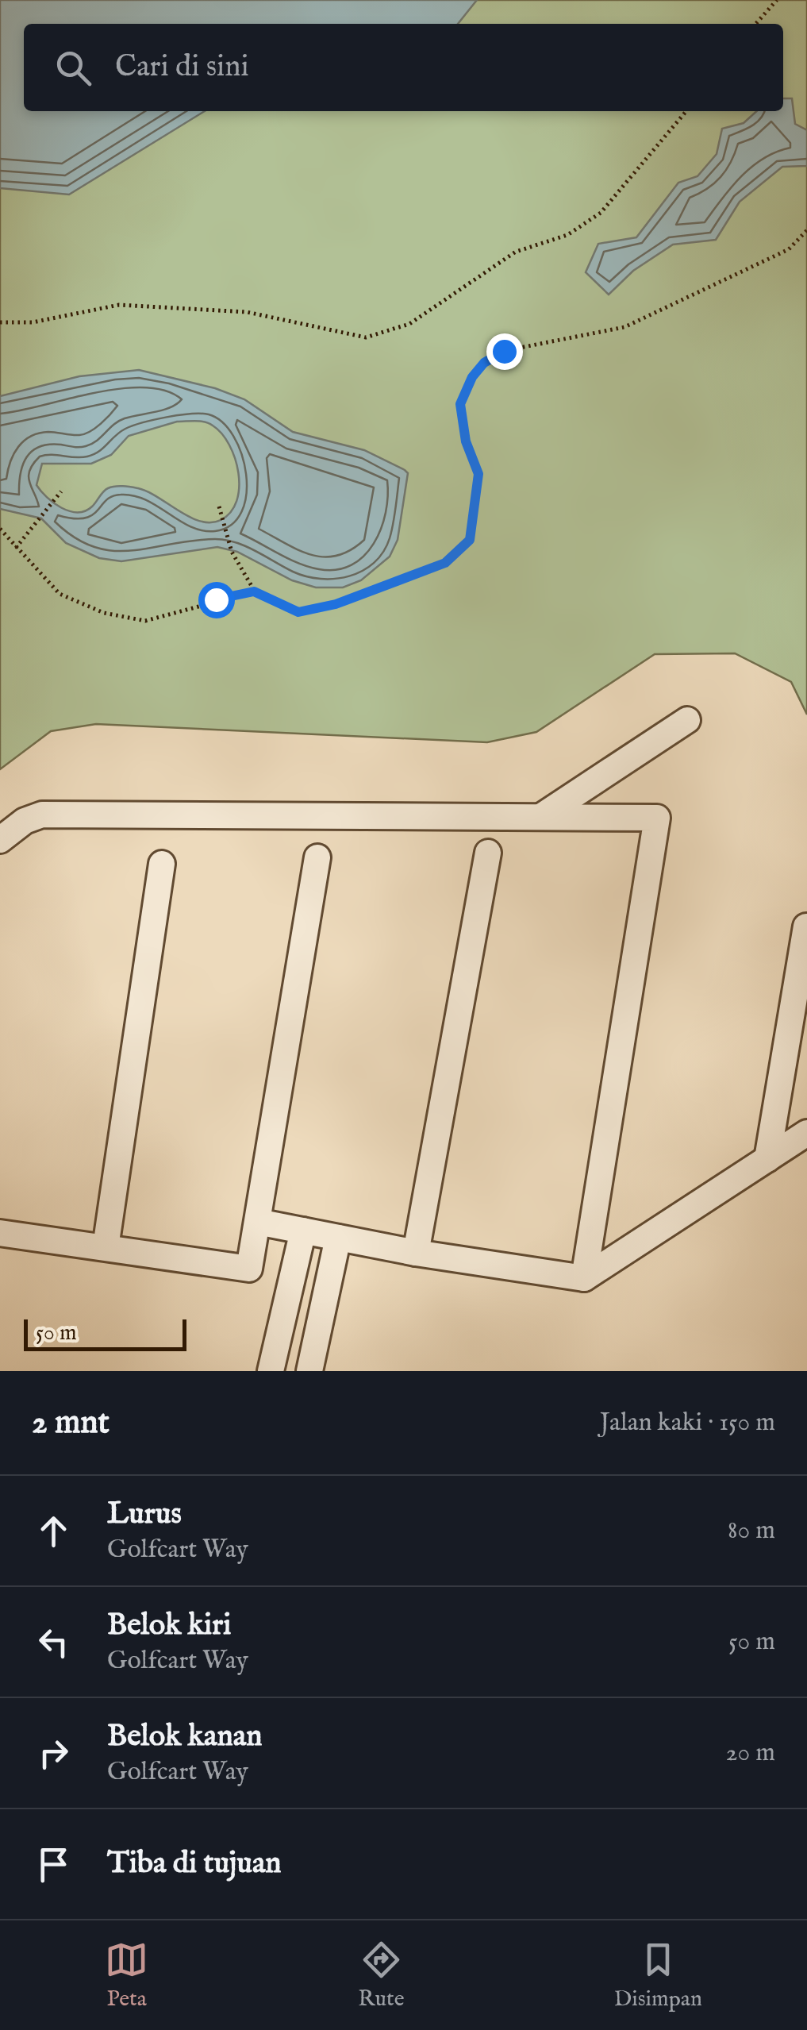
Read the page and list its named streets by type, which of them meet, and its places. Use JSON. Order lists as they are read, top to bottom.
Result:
{
  "scale_bar": "50 m",
  "page": {
    "search": "Cari di sini",
    "scale": "50 m",
    "heading": ["2 mnt", "Jalan kaki · 150 m"],
    "list": [
      ["Lurus", "Golfcart Way", "80 m"],
      ["Belok kiri", "Golfcart Way", "50 m"],
      ["Belok kanan", "Golfcart Way", "20 m"],
      "Tiba di tujuan"
    ],
    "nav": ["Peta", "Rute", "Disimpan"]
  }
}
